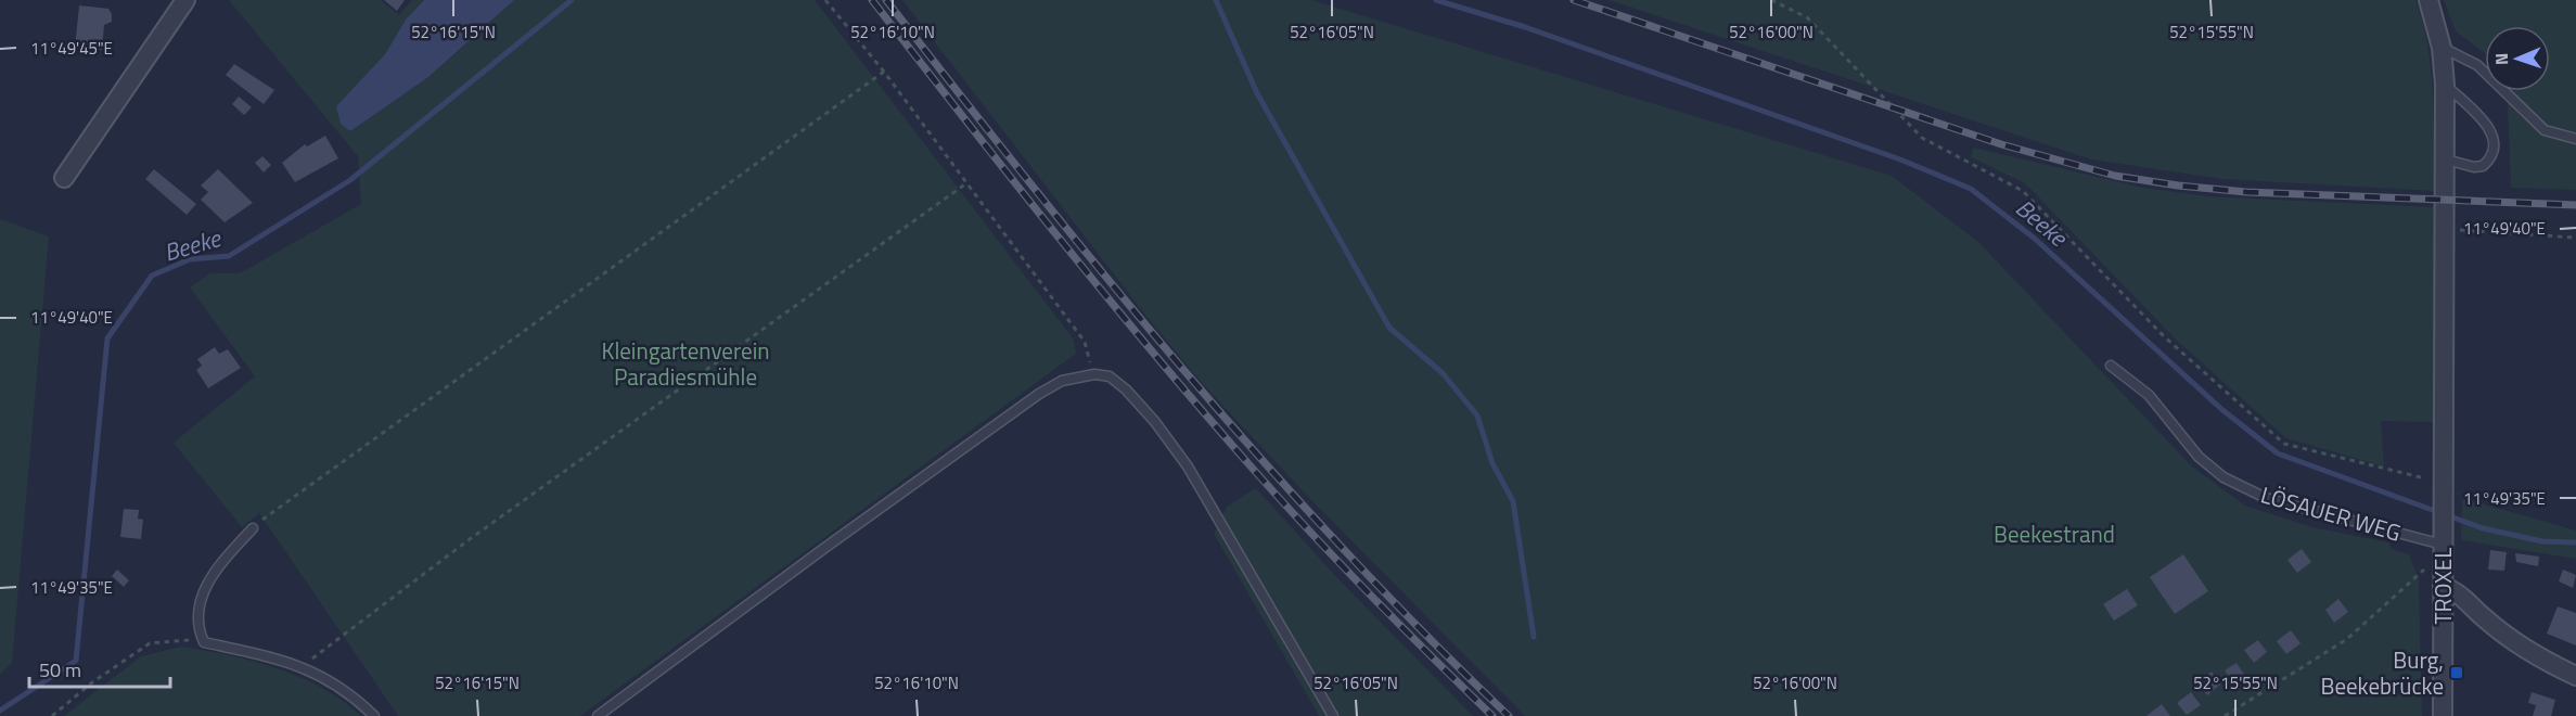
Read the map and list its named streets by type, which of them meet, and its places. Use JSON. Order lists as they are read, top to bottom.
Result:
{
  "streets": {
    "street": ["TROXEL"],
    "lane": ["LÖSAUER WEG"]
  },
  "crossings": [
    ["LÖSAUER WEG", "TROXEL"]
  ],
  "water": ["Beeke"],
  "parks": ["Kleingartenverein Paradiesmühle", "Beekestrand"],
  "places": {
    "transit": ["Burg, Beekebrücke"]
  },
  "scale_bar": "50 m",
  "north": "left",
  "coordinates": [
    "52°16'15\"N",
    "52°16'10\"N",
    "52°16'05\"N",
    "52°16'00\"N",
    "52°15'55\"N",
    "11°49'45\"E",
    "11°49'40\"E",
    "11°49'35\"E"
  ]
}
